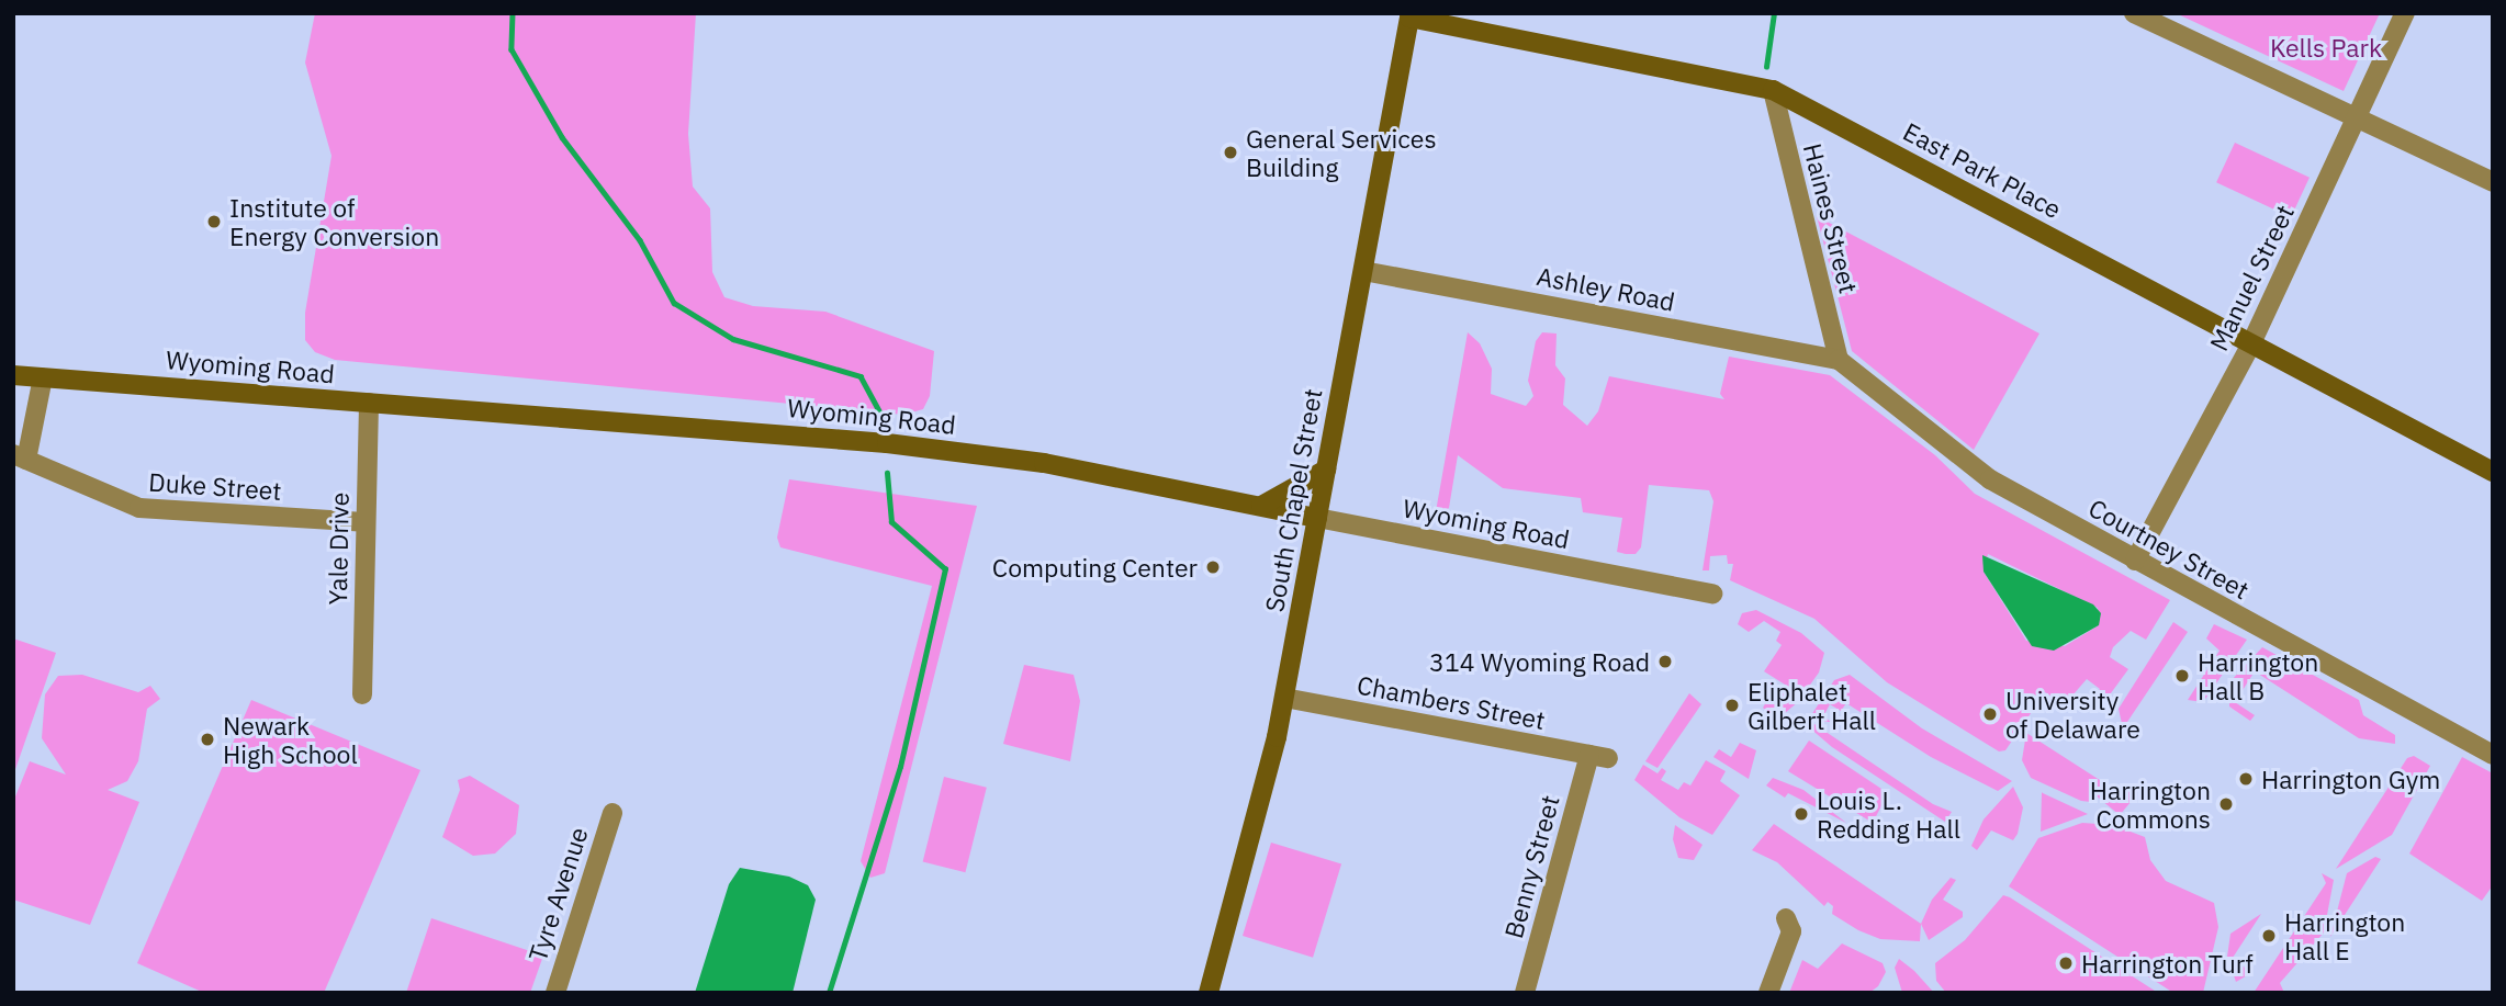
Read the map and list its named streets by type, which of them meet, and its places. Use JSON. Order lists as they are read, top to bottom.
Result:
{
  "streets": {
    "street": [
      "East Park Place",
      "Haines Street",
      "Manuel Street",
      "Ashley Road",
      "Wyoming Road",
      "Duke Street",
      "South Chapel Street",
      "Yale Drive",
      "Courtney Street",
      "Chambers Street",
      "Benny Street",
      "Tyre Avenue"
    ]
  },
  "crossings": [
    ["East Park Place", "Haines Street"],
    ["East Park Place", "Manuel Street"],
    ["East Park Place", "South Chapel Street"],
    ["Haines Street", "Ashley Road"],
    ["Haines Street", "Courtney Street"],
    ["Manuel Street", "Courtney Street"],
    ["Ashley Road", "South Chapel Street"],
    ["Ashley Road", "Courtney Street"],
    ["Wyoming Road", "Duke Street"],
    ["Wyoming Road", "South Chapel Street"],
    ["Wyoming Road", "Yale Drive"],
    ["Duke Street", "Yale Drive"],
    ["South Chapel Street", "Chambers Street"],
    ["Chambers Street", "Benny Street"]
  ],
  "parks": ["Kells Park"],
  "places": [
    "General Services Building",
    "Institute of Energy Conversion",
    "Computing Center",
    "314 Wyoming Road",
    "Harrington Hall B",
    "Eliphalet Gilbert Hall",
    "University of Delaware",
    "Newark High School",
    "Harrington Gym",
    "Harrington Commons",
    "Louis L. Redding Hall",
    "Harrington Hall E",
    "Harrington Turf"
  ]
}
